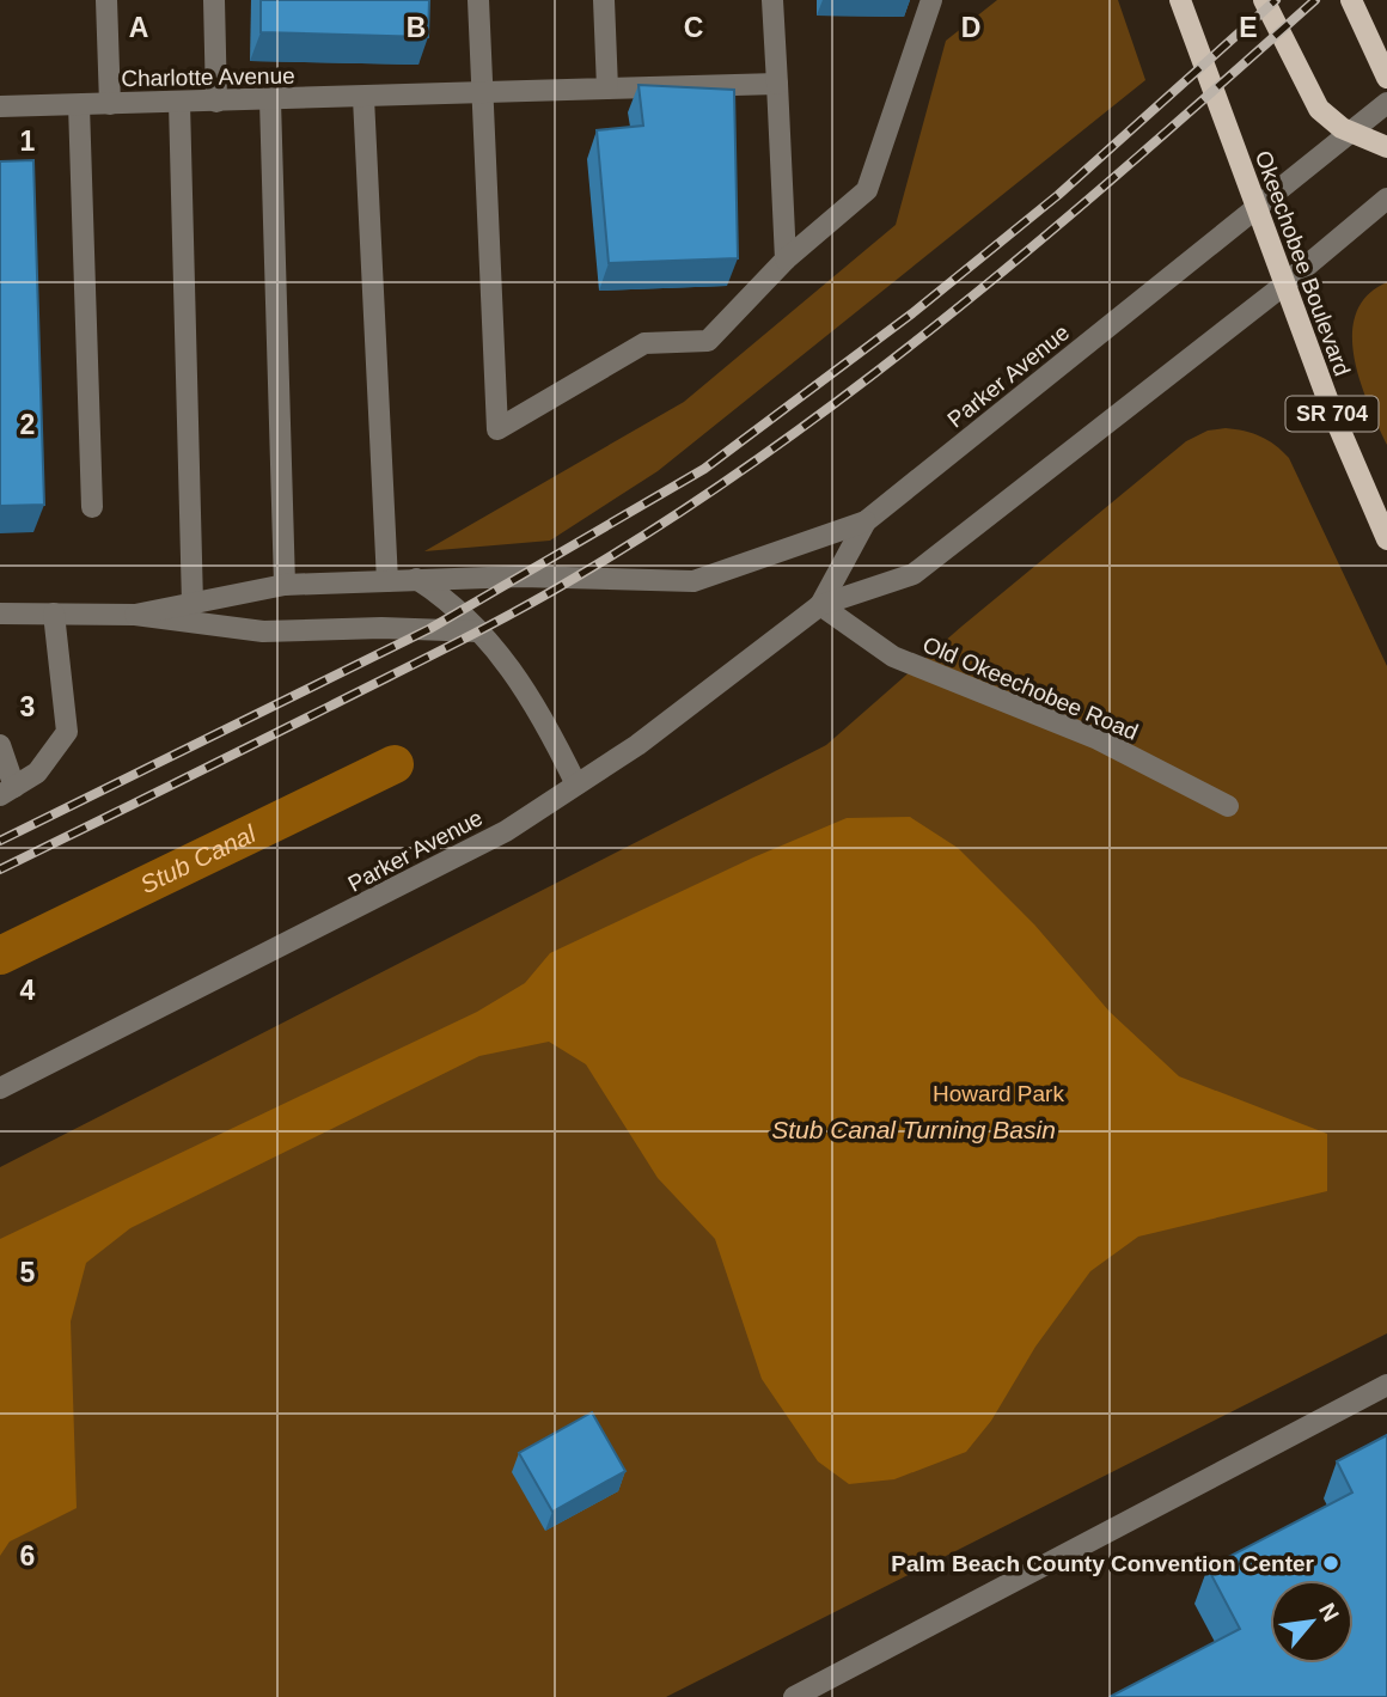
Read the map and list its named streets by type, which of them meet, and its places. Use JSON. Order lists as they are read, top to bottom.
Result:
{
  "streets": {
    "main road": ["Okeechobee Boulevard", "SR 704"],
    "street": ["Charlotte Avenue", "Parker Avenue", "Old Okeechobee Road"]
  },
  "crossings": [
    ["Okeechobee Boulevard", "Parker Avenue"],
    ["Parker Avenue", "Old Okeechobee Road"]
  ],
  "water": ["Stub Canal", "Stub Canal Turning Basin"],
  "parks": ["Howard Park"],
  "places": ["Palm Beach County Convention Center"],
  "north": "top right",
  "grid": {
    "columns": [
      "A",
      "B",
      "C",
      "D",
      "E"
    ],
    "rows": [
      "1",
      "2",
      "3",
      "4",
      "5",
      "6"
    ]
  }
}
